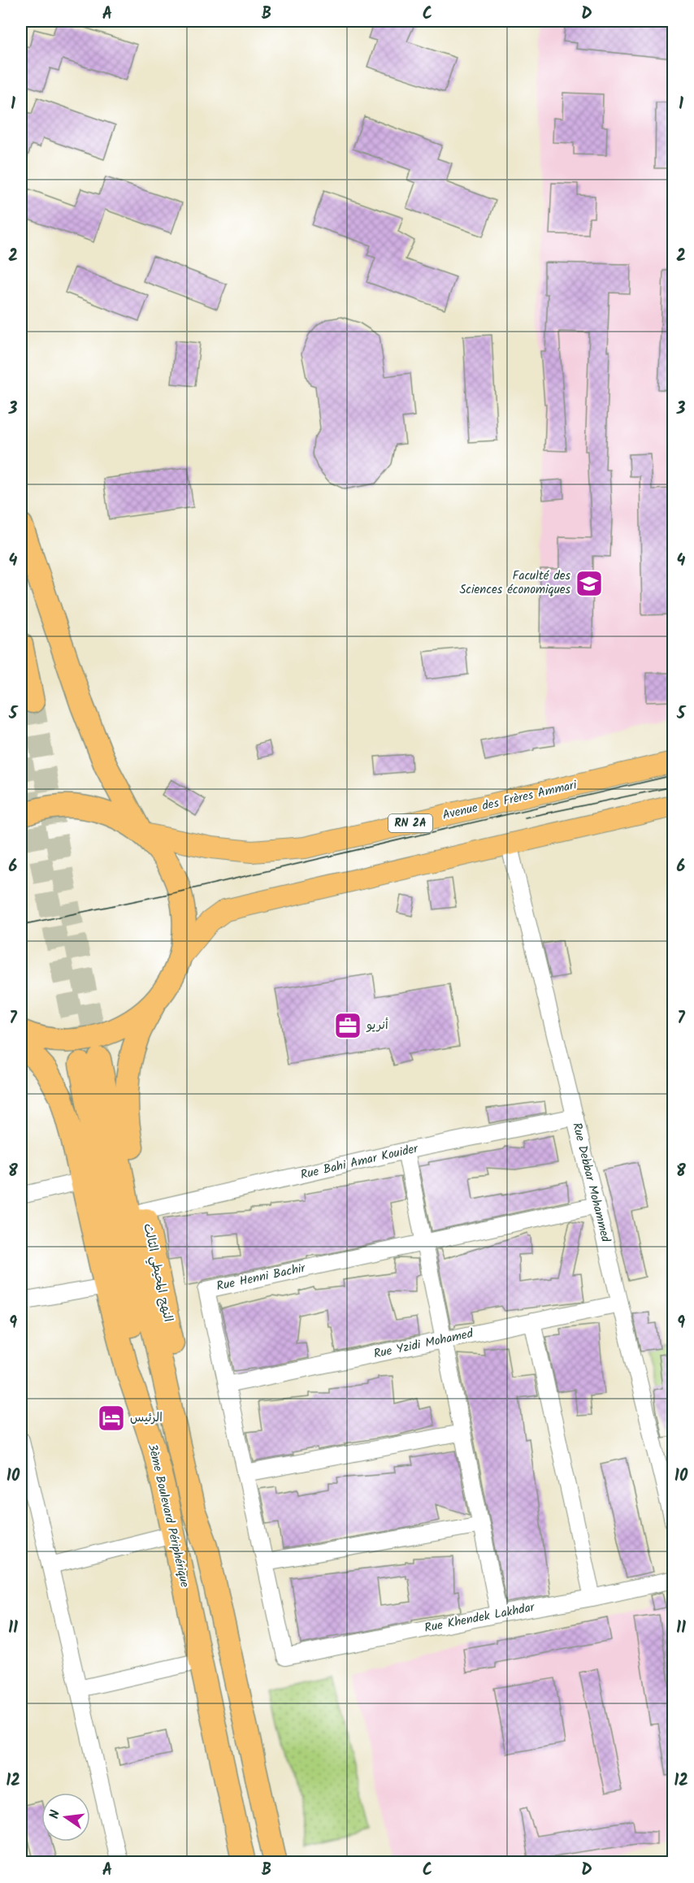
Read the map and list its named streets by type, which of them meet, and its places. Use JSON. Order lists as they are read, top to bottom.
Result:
{
  "streets": {
    "highway": ["النهج المحيطي الثالث", "3ème Boulevard Périphérique"],
    "main road": ["Avenue des Frères Ammari", "RN 2A"],
    "street": [
      "Rue Bahi Amar Kouider",
      "Rue Debbar Mohammed",
      "Rue Henni Bachir",
      "Rue Yzidi Mohamed",
      "Rue Khendek Lakhdar"
    ]
  },
  "crossings": [
    ["Rue Bahi Amar Kouider", "Rue Debbar Mohammed"],
    ["Rue Bahi Amar Kouider", "النهج المحيطي الثالث"],
    ["Rue Debbar Mohammed", "Rue Henni Bachir"],
    ["Rue Debbar Mohammed", "Rue Yzidi Mohamed"],
    ["Rue Henni Bachir", "Rue Yzidi Mohamed"],
    ["Rue Henni Bachir", "Rue Khendek Lakhdar"]
  ],
  "places": {
    "school or university": ["Faculté des Sciences économiques"],
    "office": ["أنريو"],
    "hotel": ["الرئيس"]
  },
  "north": "left",
  "grid": {
    "columns": [
      "A",
      "B",
      "C",
      "D"
    ],
    "rows": [
      "1",
      "2",
      "3",
      "4",
      "5",
      "6",
      "7",
      "8",
      "9",
      "10",
      "11",
      "12"
    ]
  }
}
